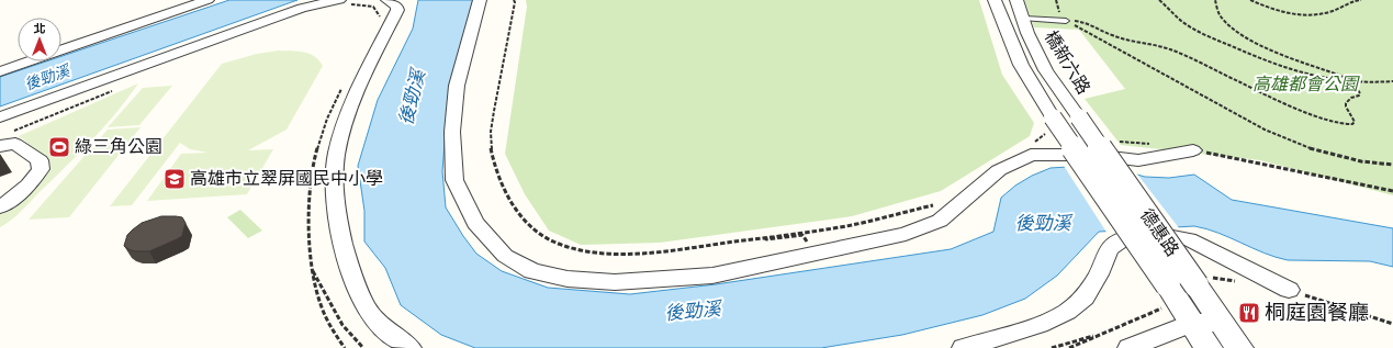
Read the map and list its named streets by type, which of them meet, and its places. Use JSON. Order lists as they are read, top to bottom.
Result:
{
  "streets": {
    "street": ["橋新六路", "德惠路"]
  },
  "crossings": [
    ["橋新六路", "德惠路"]
  ],
  "water": ["後勁溪"],
  "parks": ["高雄都會公園"],
  "places": {
    "sports": ["綠三角公園"],
    "school or university": ["高雄市立翠屏國民中小學"],
    "restaurant": ["桐庭園餐廳"]
  },
  "north": "top"
}
